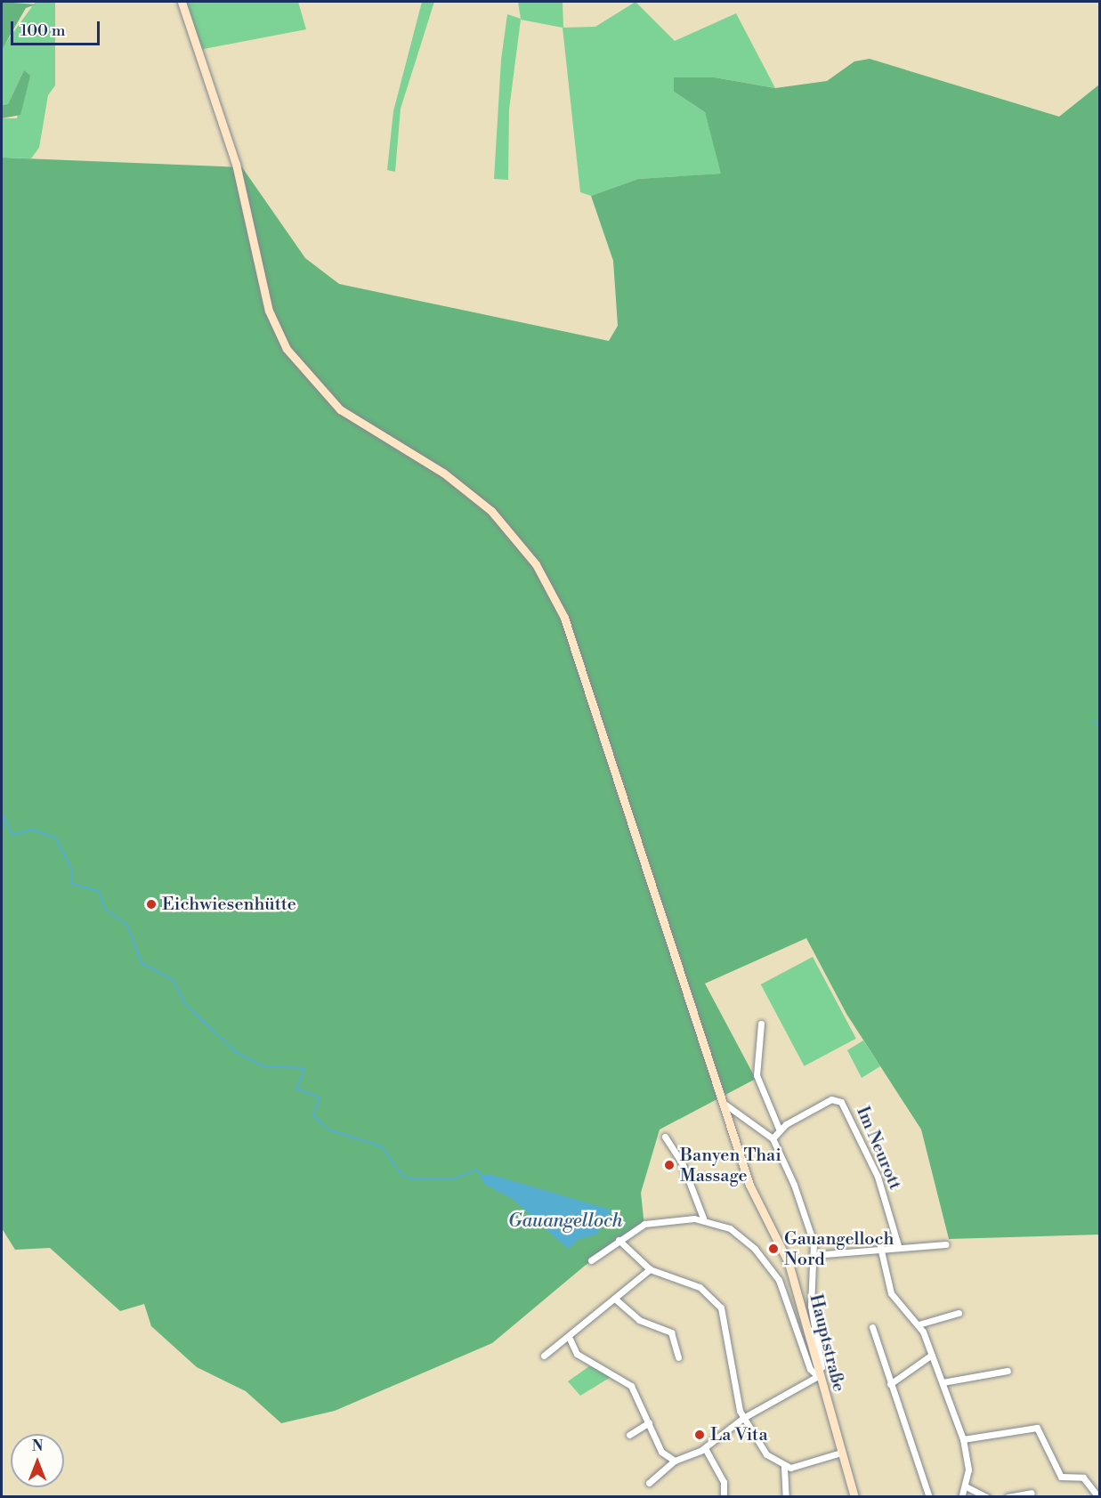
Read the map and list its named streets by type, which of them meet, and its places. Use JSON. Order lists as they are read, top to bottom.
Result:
{
  "streets": {
    "main road": ["Hauptstraße"],
    "street": ["Im Neurott"]
  },
  "water": ["Gauangelloch"],
  "places": [
    "Eichwiesenhütte",
    "Banyen Thai Massage",
    "Gauangelloch Nord",
    "La Vita"
  ],
  "scale_bar": "100 m",
  "north": "top"
}
